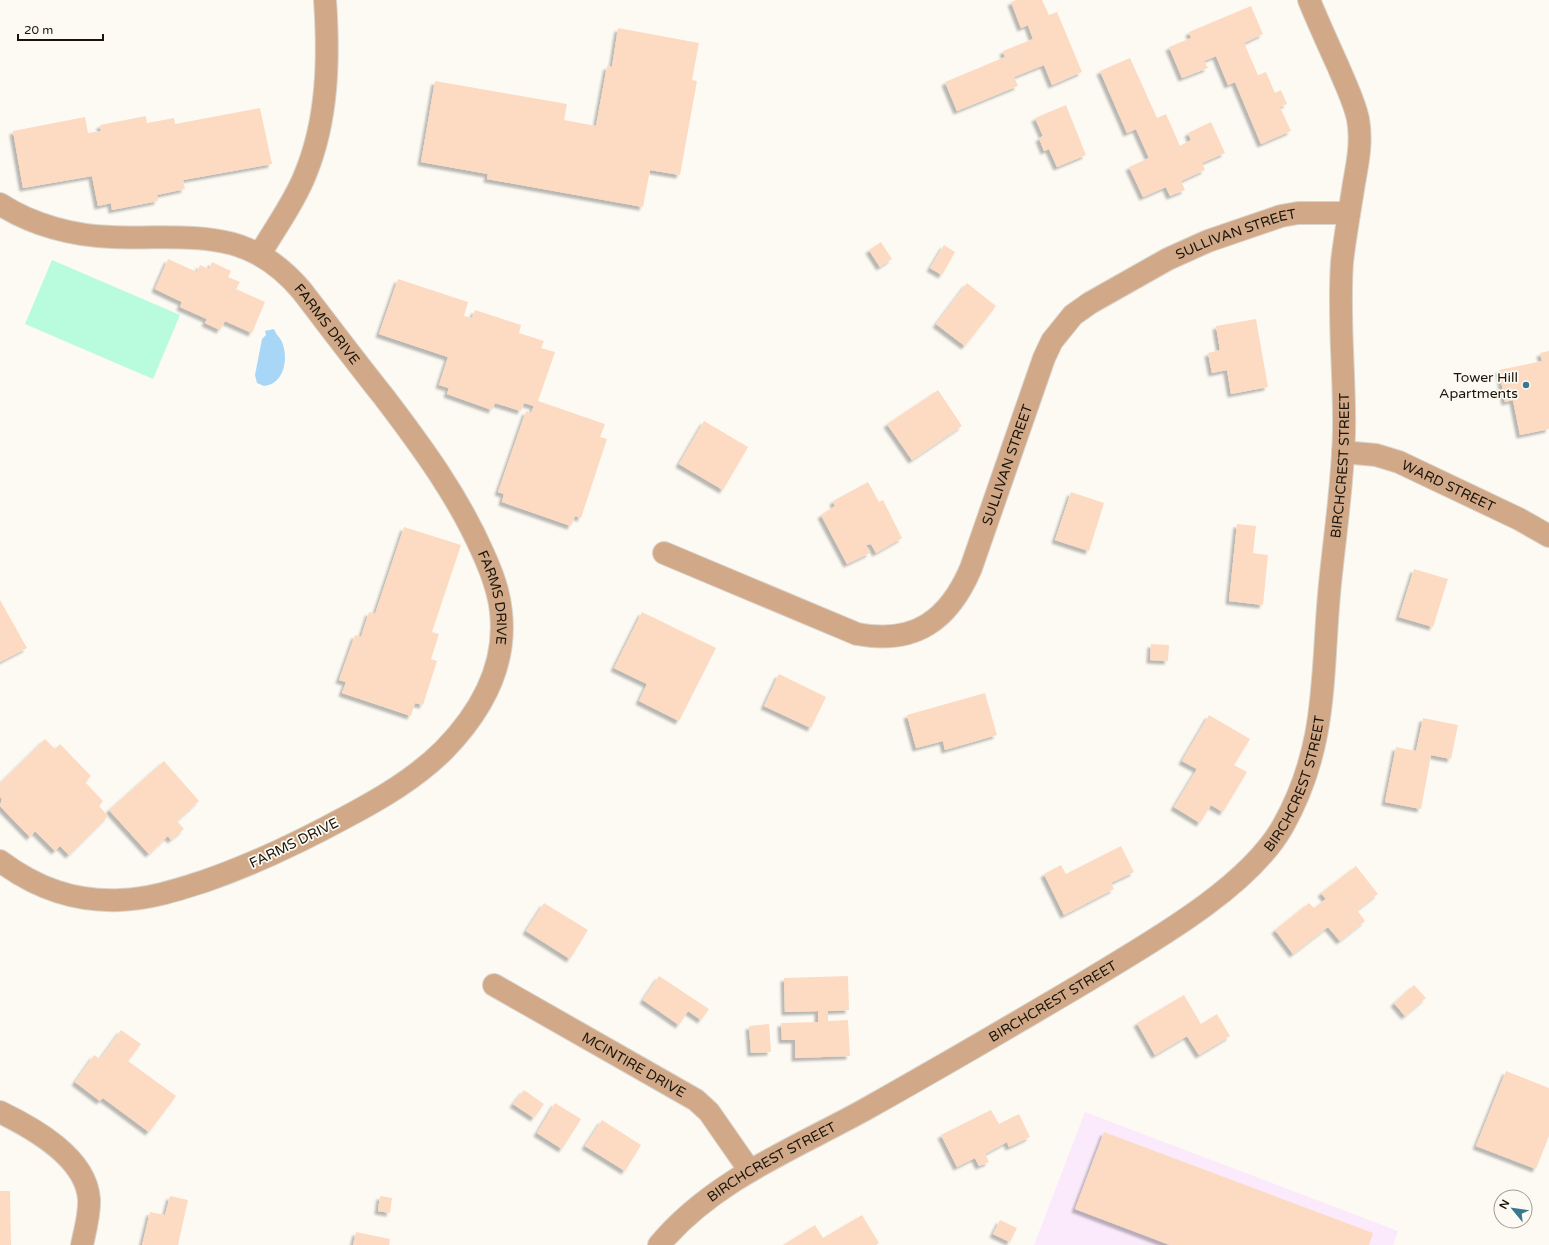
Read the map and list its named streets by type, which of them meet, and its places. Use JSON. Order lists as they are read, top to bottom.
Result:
{
  "streets": {
    "street": [
      "SULLIVAN STREET",
      "FARMS DRIVE",
      "BIRCHCREST STREET",
      "WARD STREET",
      "MCINTIRE DRIVE"
    ]
  },
  "crossings": [
    ["SULLIVAN STREET", "BIRCHCREST STREET"],
    ["BIRCHCREST STREET", "WARD STREET"],
    ["BIRCHCREST STREET", "MCINTIRE DRIVE"]
  ],
  "places": ["Tower Hill Apartments"],
  "scale_bar": "20 m",
  "north": "top left"
}
